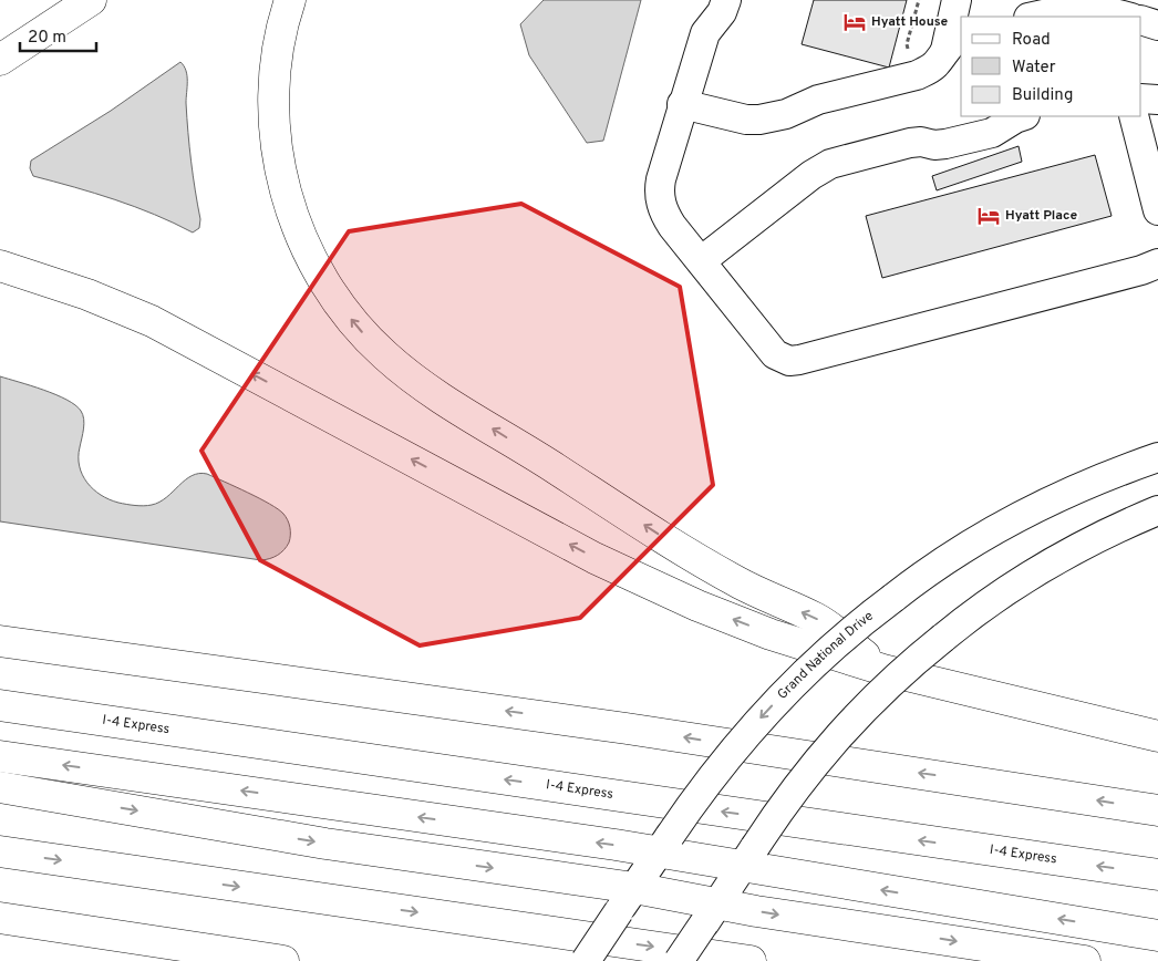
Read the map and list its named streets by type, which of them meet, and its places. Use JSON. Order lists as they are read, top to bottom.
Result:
{
  "streets": {
    "main road": ["I-4 Express"],
    "street": ["Grand National Drive"]
  },
  "places": {
    "hotel": ["Hyatt House", "Hyatt Place"]
  },
  "legend": ["Road", "Water", "Building"],
  "scale_bar": "20 m"
}
